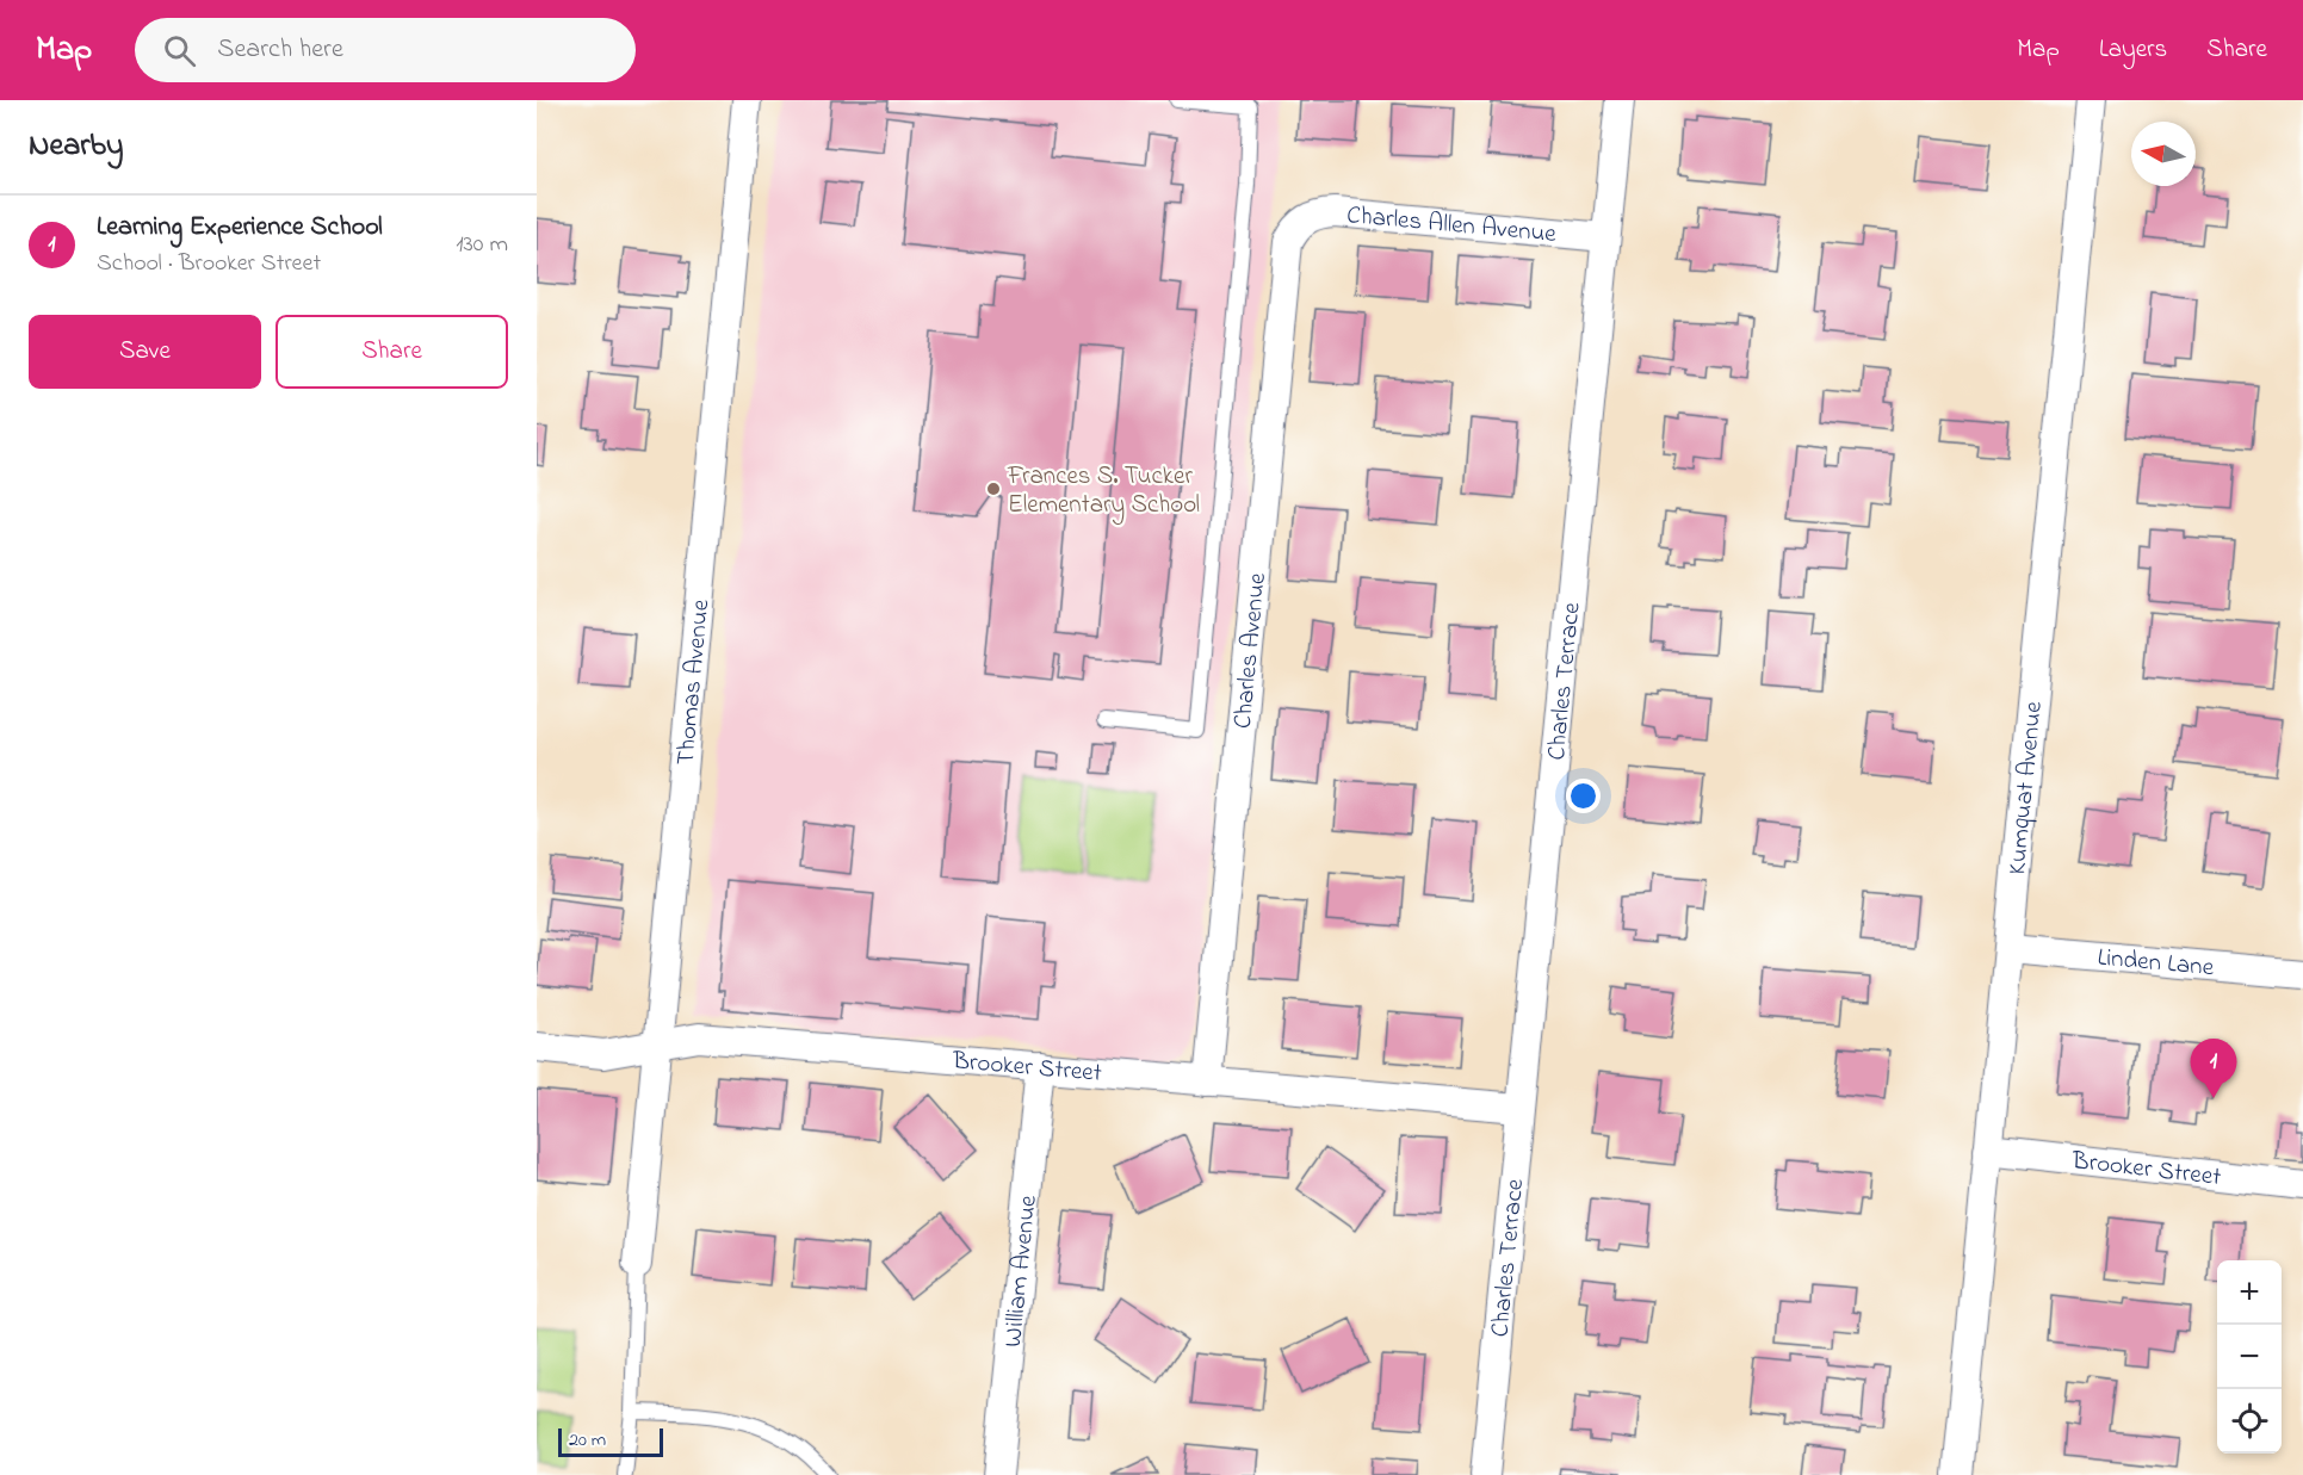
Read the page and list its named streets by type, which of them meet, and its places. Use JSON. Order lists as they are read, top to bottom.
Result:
{
  "streets": {
    "street": [
      "Charles Allen Avenue",
      "Charles Avenue",
      "Charles Terrace",
      "Thomas Avenue",
      "Kumquat Avenue",
      "Linden Lane",
      "Brooker Street",
      "William Avenue"
    ]
  },
  "crossings": [
    ["Charles Allen Avenue", "Charles Avenue"],
    ["Charles Allen Avenue", "Charles Terrace"],
    ["Charles Avenue", "Brooker Street"],
    ["Charles Terrace", "Brooker Street"],
    ["Thomas Avenue", "Brooker Street"],
    ["Kumquat Avenue", "Linden Lane"],
    ["Kumquat Avenue", "Brooker Street"],
    ["Brooker Street", "William Avenue"]
  ],
  "places": ["Frances S. Tucker Elementary School"],
  "scale_bar": "20 m",
  "north": "left",
  "page": {
    "header": "Map",
    "search": "Search here",
    "nav": ["Map", "Layers", "Share"],
    "heading": "Nearby",
    "list": [
      {
        "mark": "1",
        "name": "Learning Experience School",
        "note": "School · Brooker Street",
        "value": "130 m"
      }
    ],
    "buttons": ["Save", "Share"],
    "pins": "1",
    "map_buttons": ["+", "−"],
    "scale": "20 m"
  }
}
